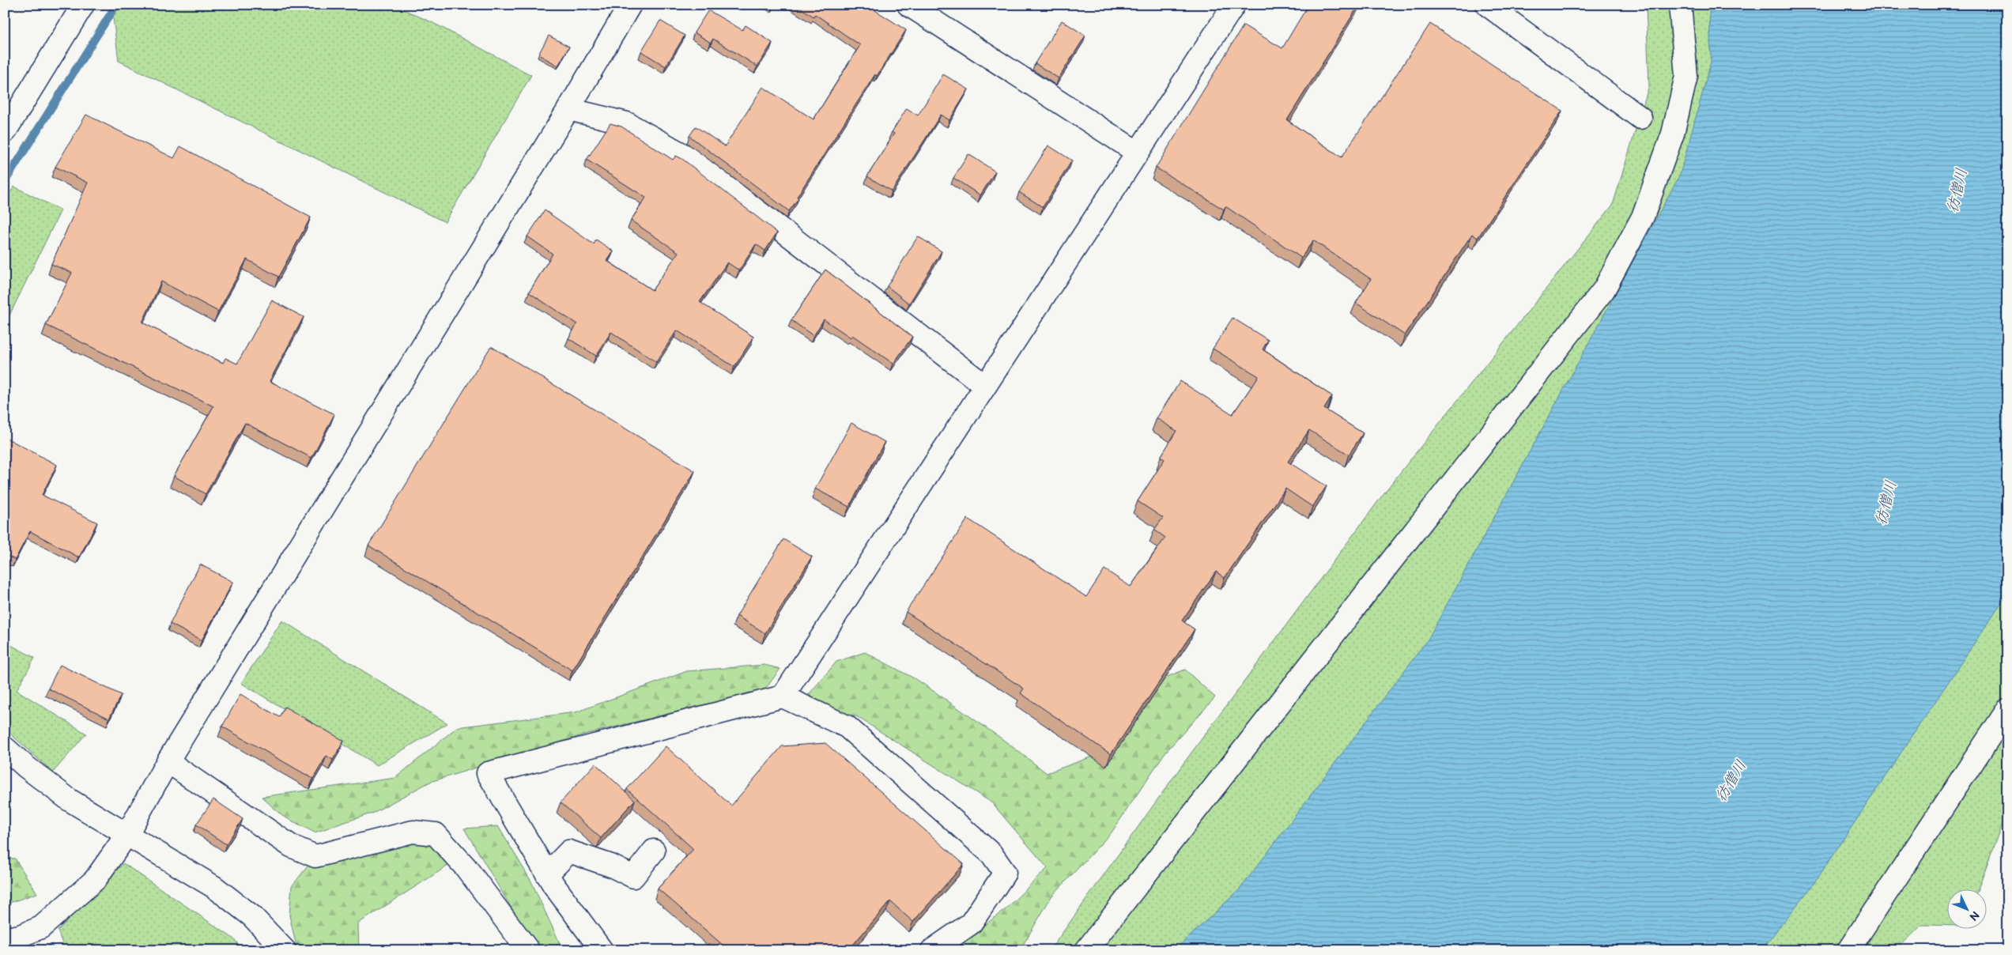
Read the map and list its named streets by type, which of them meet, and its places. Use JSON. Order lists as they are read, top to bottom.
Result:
{
  "water": ["彷僧川"],
  "north": "bottom right"
}
